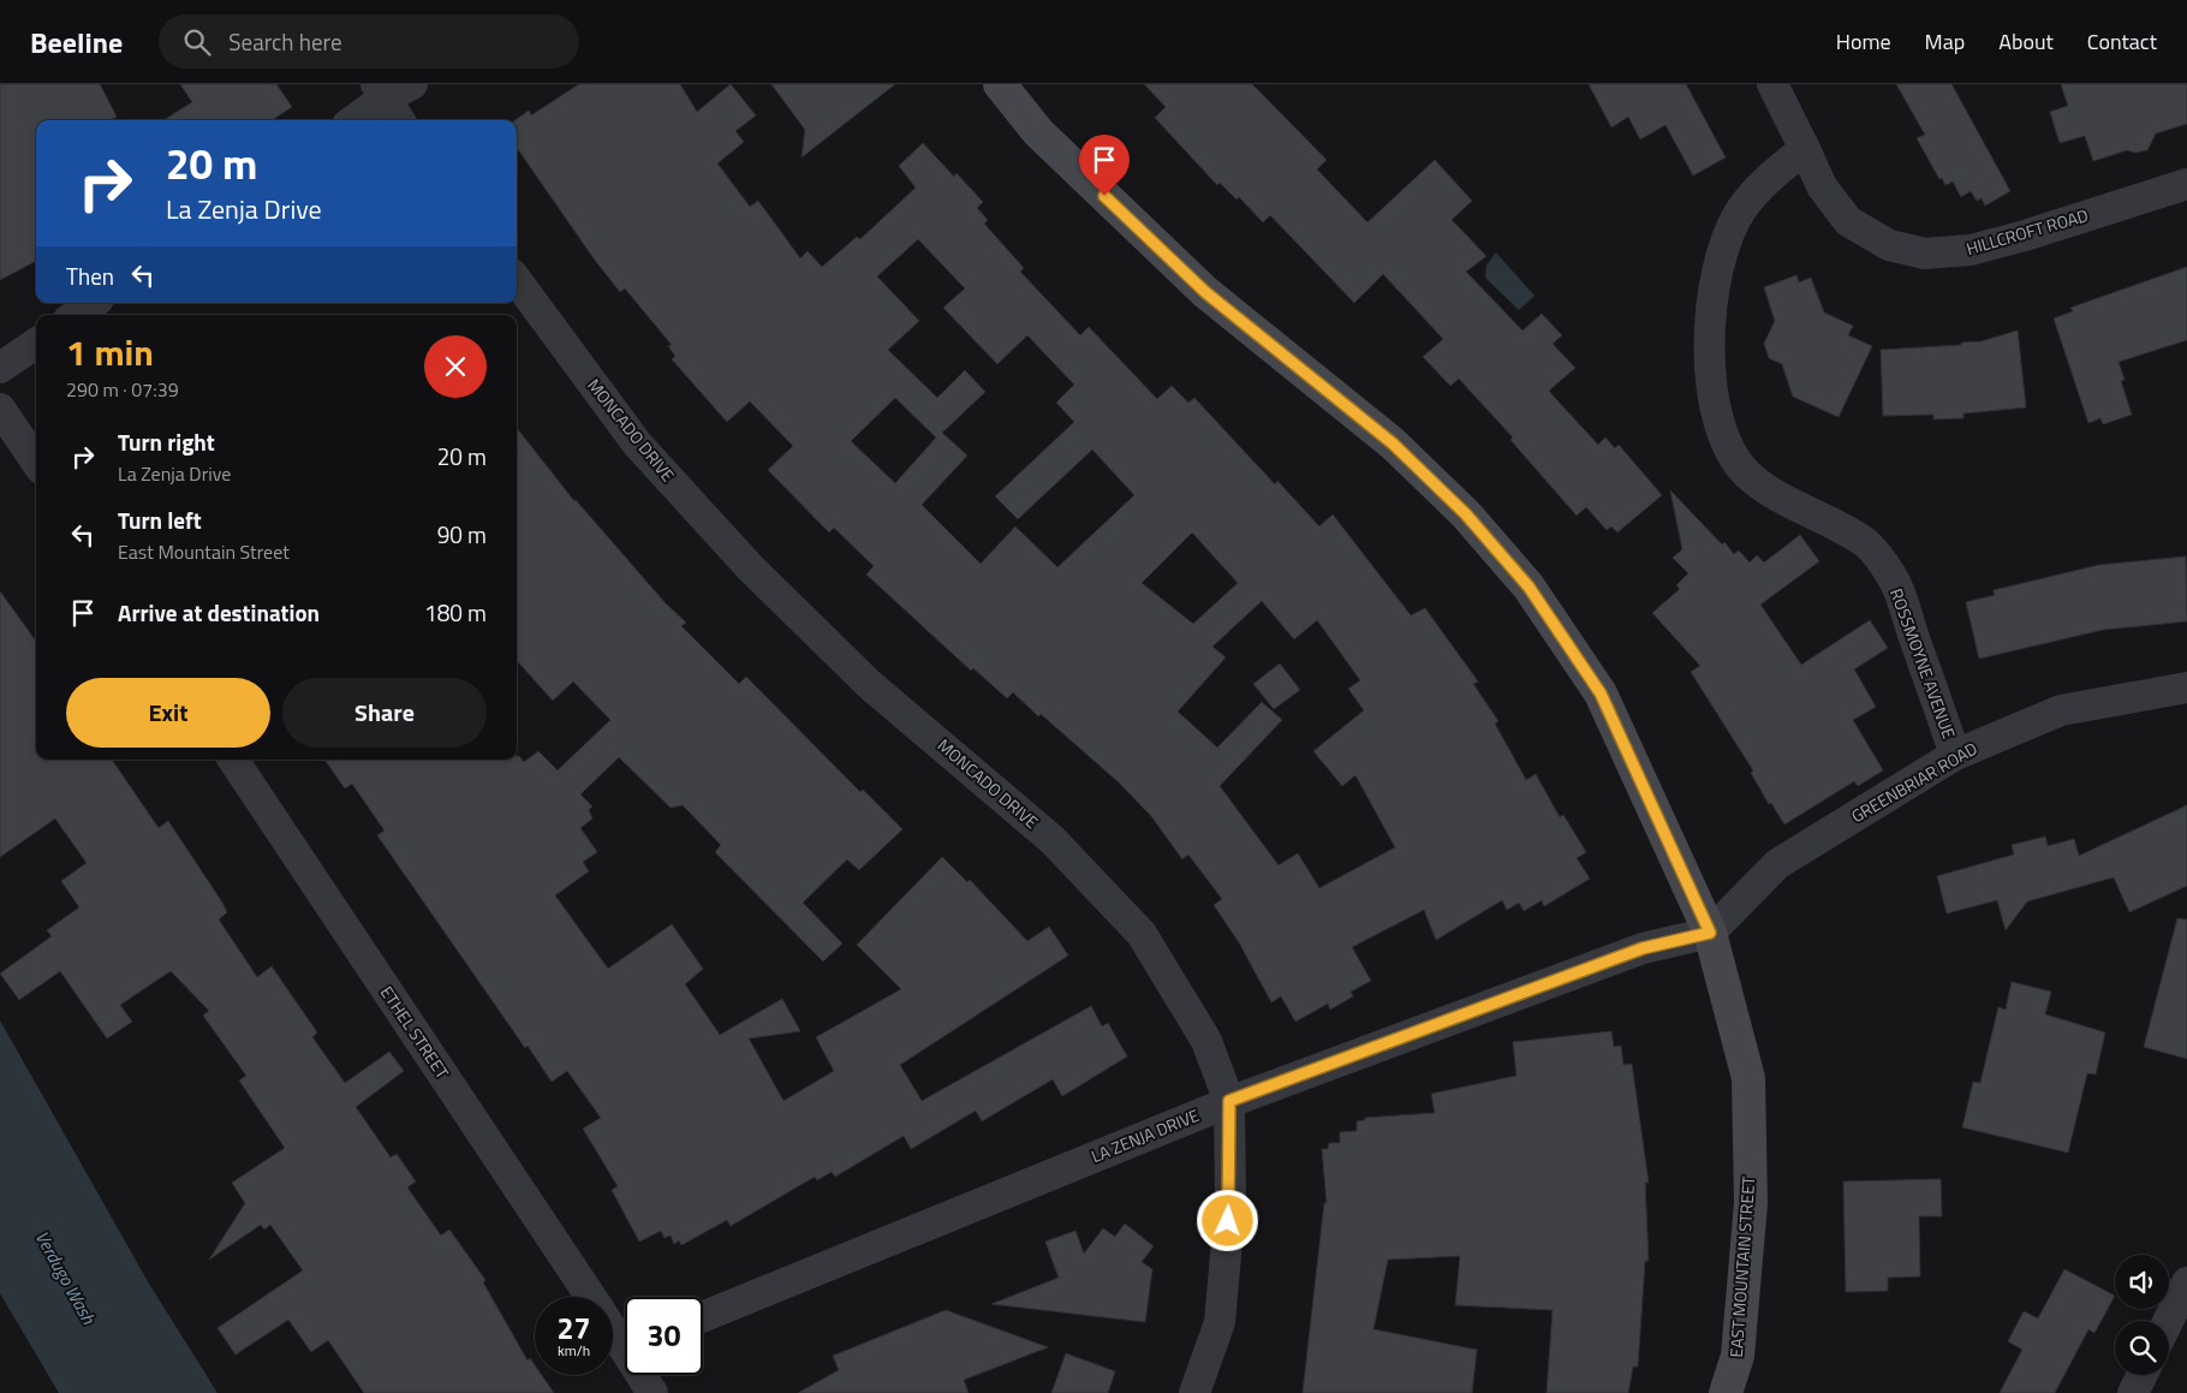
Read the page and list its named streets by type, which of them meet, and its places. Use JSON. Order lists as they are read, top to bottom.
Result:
{
  "streets": {
    "street": [
      "HILLCROFT ROAD",
      "MONCADO DRIVE",
      "ROSSMOYNE AVENUE",
      "GREENBRIAR ROAD",
      "ETHEL STREET",
      "LA ZENJA DRIVE",
      "EAST MOUNTAIN STREET"
    ]
  },
  "crossings": [
    ["HILLCROFT ROAD", "ROSSMOYNE AVENUE"],
    ["MONCADO DRIVE", "LA ZENJA DRIVE"],
    ["ROSSMOYNE AVENUE", "GREENBRIAR ROAD"],
    ["GREENBRIAR ROAD", "LA ZENJA DRIVE"],
    ["GREENBRIAR ROAD", "EAST MOUNTAIN STREET"],
    ["LA ZENJA DRIVE", "EAST MOUNTAIN STREET"]
  ],
  "water": ["Verdugo Wash"],
  "page": {
    "header": "Beeline",
    "search": "Search here",
    "nav": [
      "Home",
      "Map",
      "About",
      "Contact"
    ],
    "turn": ["20 m", "La Zenja Drive"],
    "then": "Then",
    "heading": ["1 min", "290 m · 07:39"],
    "list": [
      {
        "name": "Turn right",
        "note": "La Zenja Drive",
        "value": "20 m"
      },
      {
        "name": "Turn left",
        "note": "East Mountain Street",
        "value": "90 m"
      },
      {
        "name": "Arrive at destination",
        "value": "180 m"
      }
    ],
    "buttons": ["Exit", "Share"],
    "speed": "27 km/h",
    "limit": "30"
  }
}
